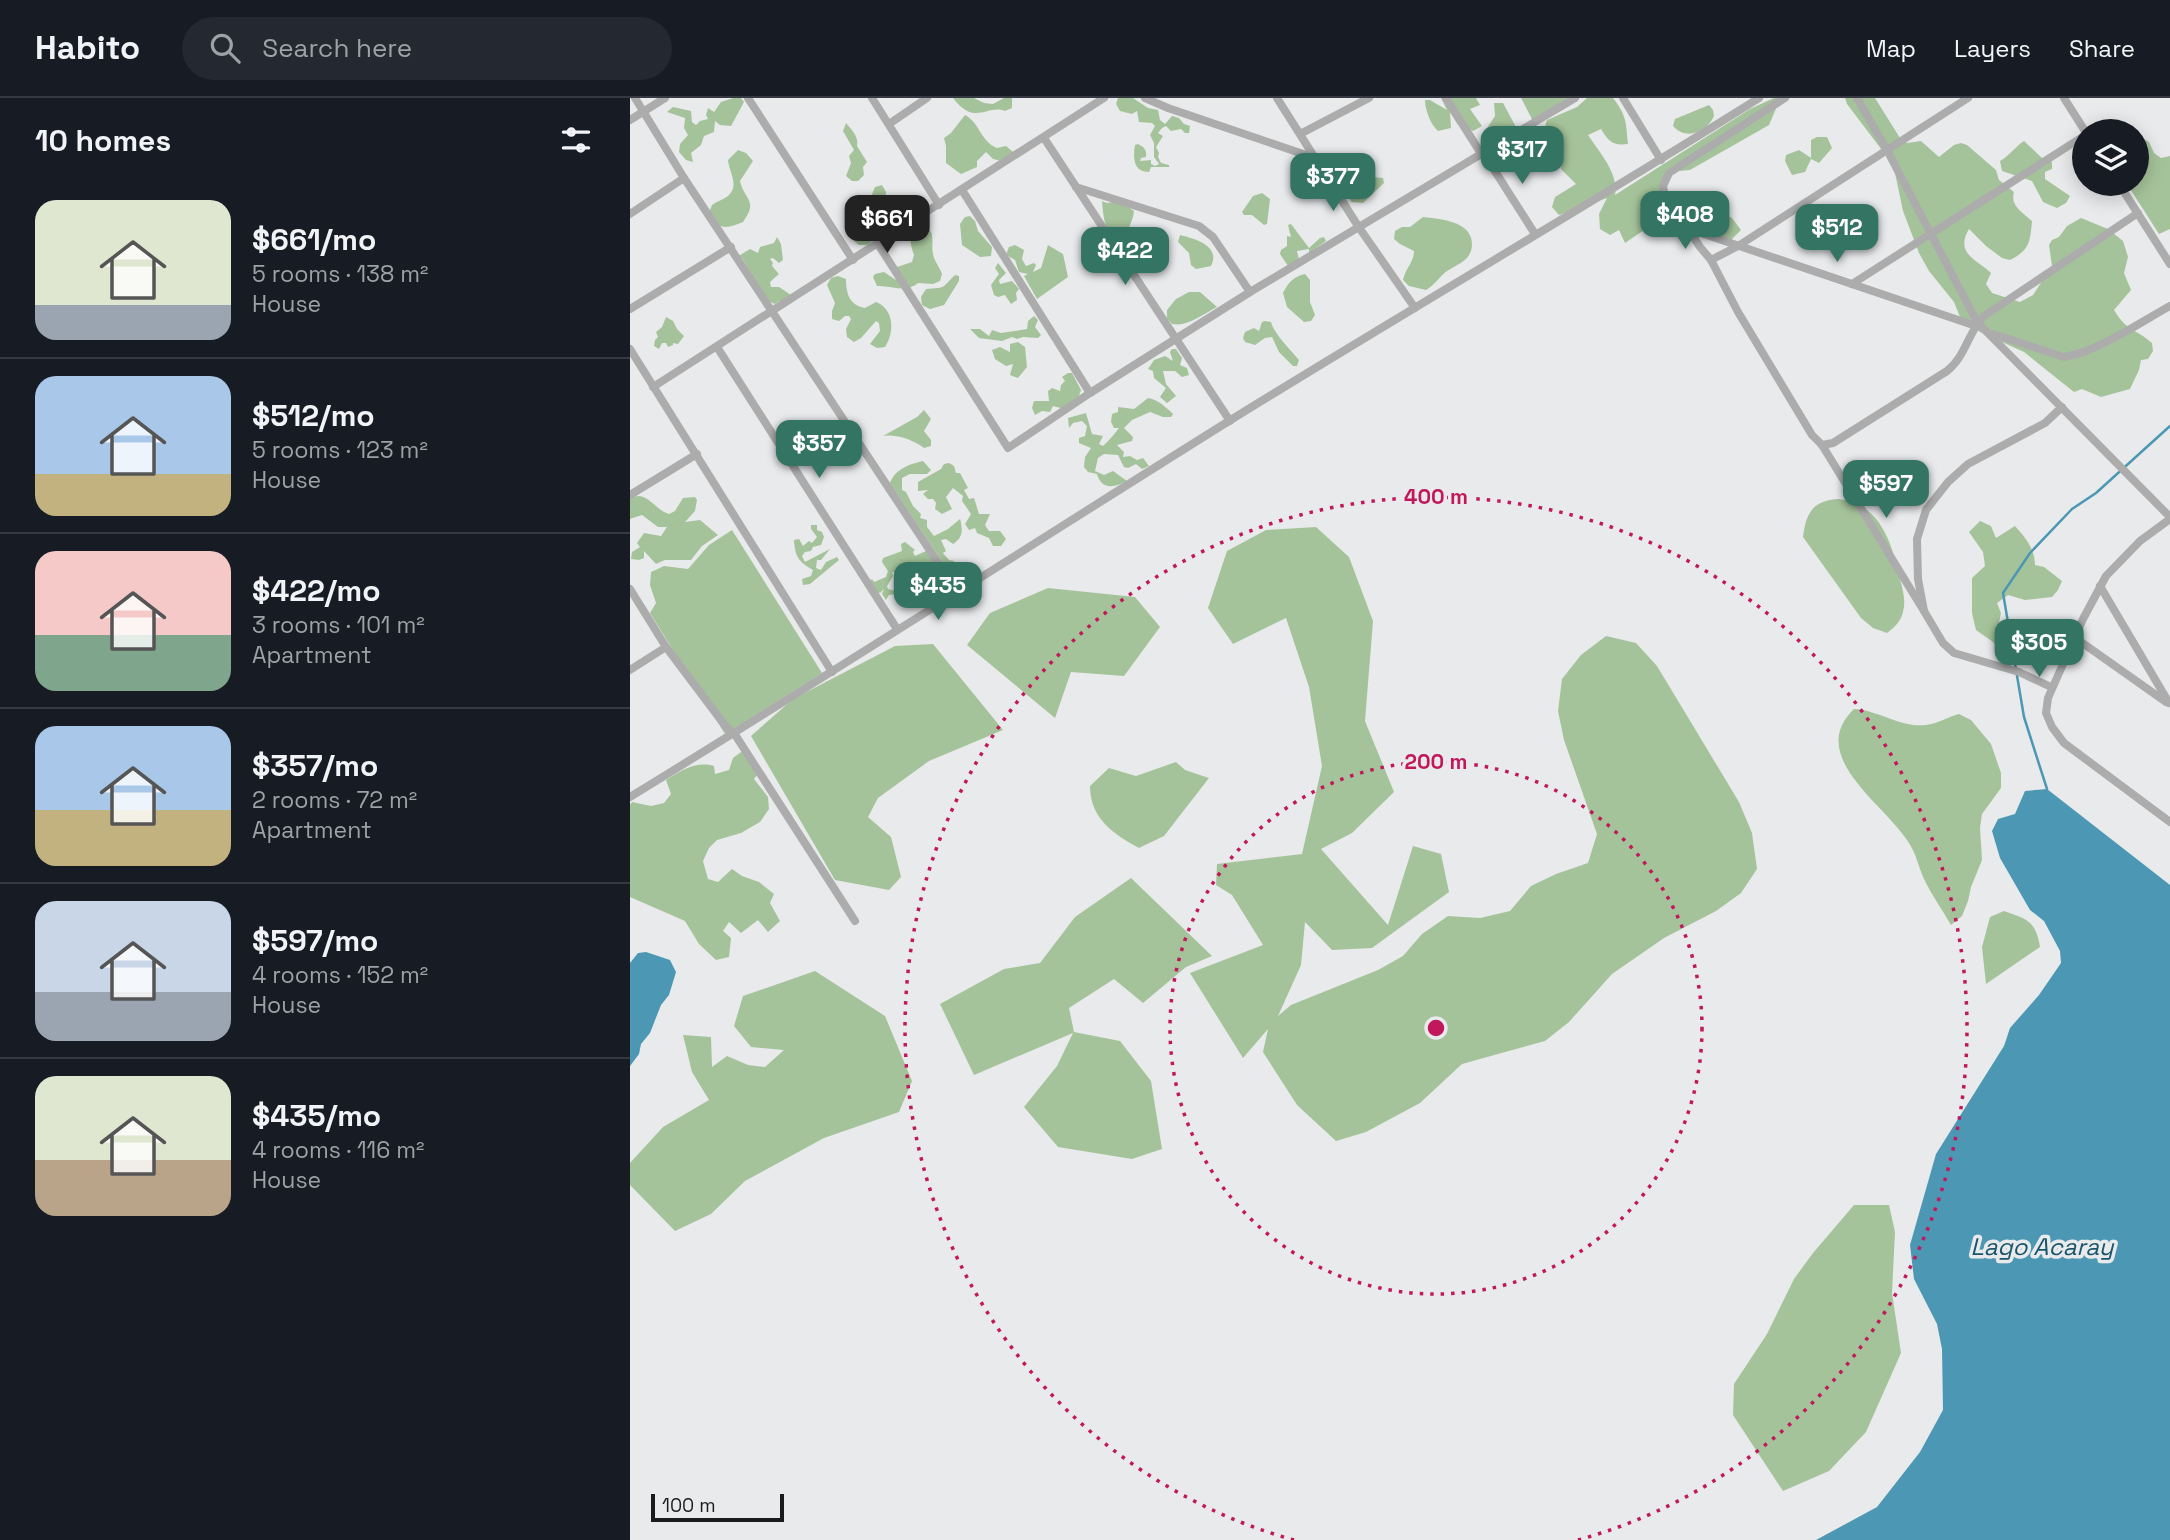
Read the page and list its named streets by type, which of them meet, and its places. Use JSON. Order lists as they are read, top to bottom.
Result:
{
  "water": ["Lago Acaray"],
  "scale_bar": "100 m",
  "page": {
    "header": "Habito",
    "search": "Search here",
    "nav": ["Map", "Layers", "Share"],
    "heading": "10 homes",
    "price": [
      "$317",
      "$377",
      "$408",
      "$661",
      "$512",
      "$422",
      "$357",
      "$597",
      "$435",
      "$305"
    ],
    "list": [
      {
        "name": "$661/mo",
        "note": "5 rooms · 138 m² · House"
      },
      {
        "name": "$512/mo",
        "note": "5 rooms · 123 m² · House"
      },
      {
        "name": "$422/mo",
        "note": "3 rooms · 101 m² · Apartment"
      },
      {
        "name": "$357/mo",
        "note": "2 rooms · 72 m² · Apartment"
      },
      {
        "name": "$597/mo",
        "note": "4 rooms · 152 m² · House"
      },
      {
        "name": "$435/mo",
        "note": "4 rooms · 116 m² · House"
      }
    ],
    "scale": "100 m"
  },
  "rings": ["400 m", "200 m"]
}
